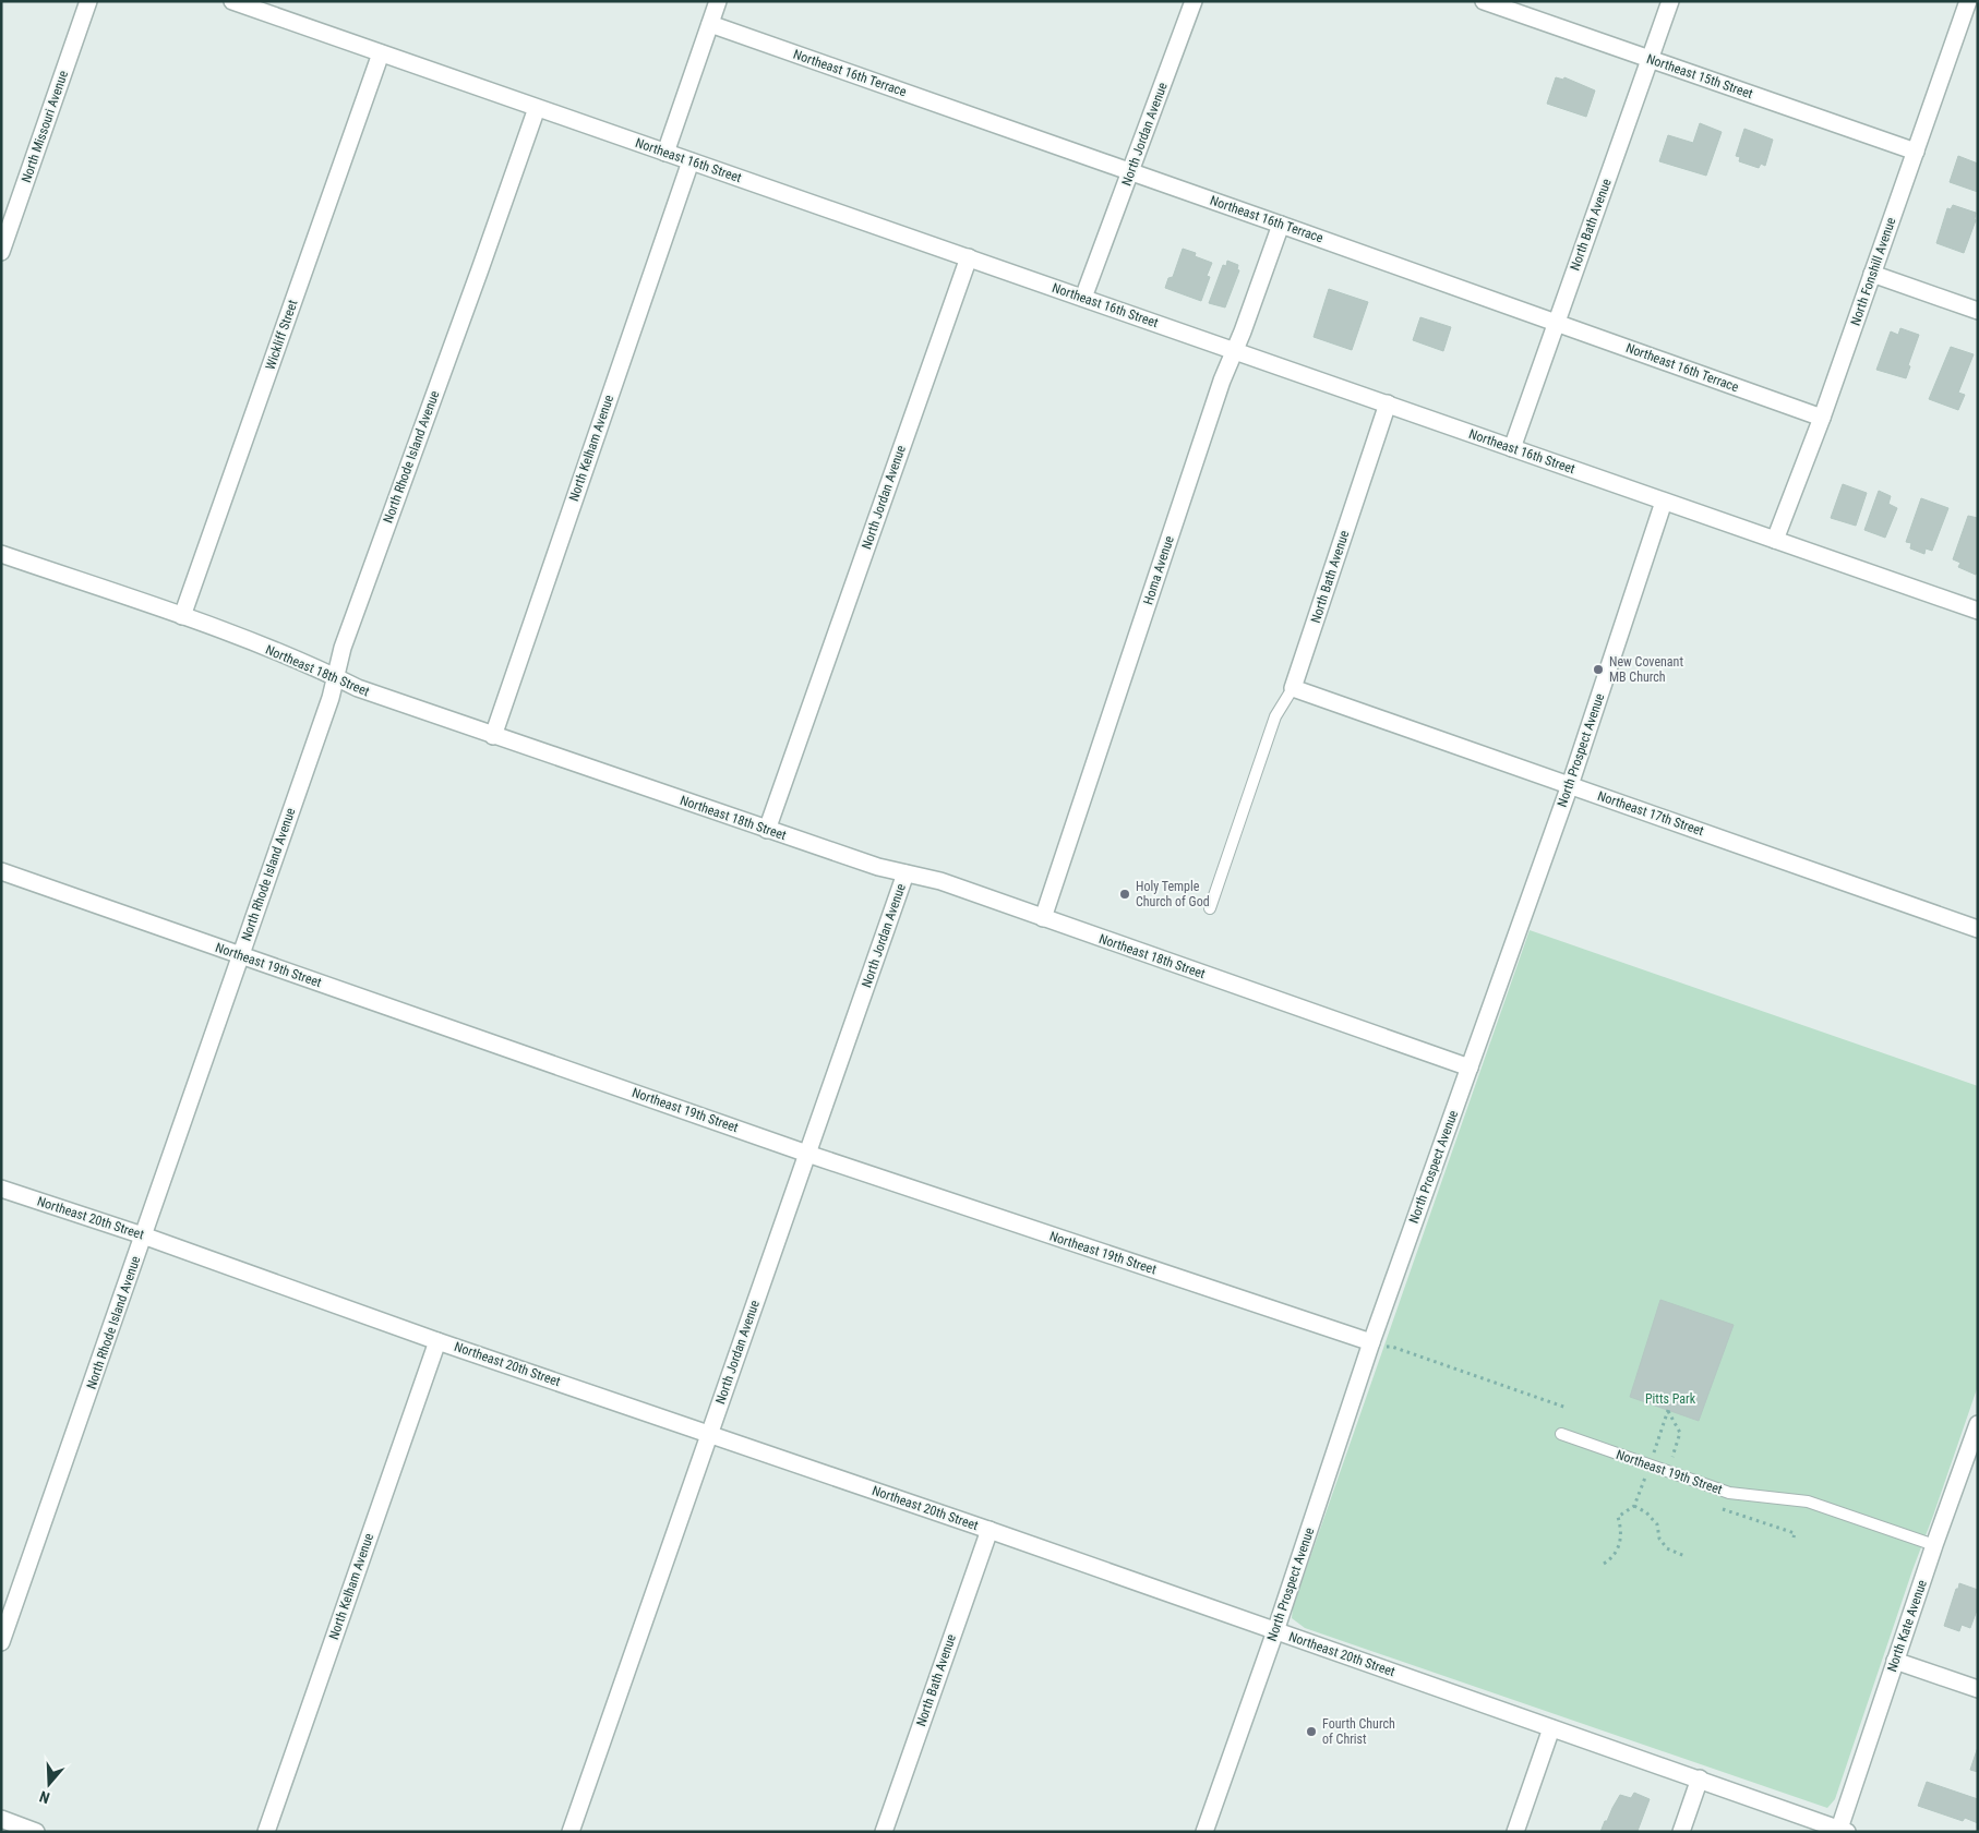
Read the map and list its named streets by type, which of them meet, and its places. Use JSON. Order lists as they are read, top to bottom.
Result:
{
  "streets": {
    "street": [
      "Northeast 16th Terrace",
      "Northeast 15th Street",
      "North Missouri Avenue",
      "North Jordan Avenue",
      "Northeast 16th Street",
      "North Bath Avenue",
      "North Fonshill Avenue",
      "Wickliff Street",
      "North Kelham Avenue",
      "North Rhode Island Avenue",
      "Homa Avenue",
      "Northeast 18th Street",
      "North Prospect Avenue",
      "Northeast 17th Street",
      "Northeast 19th Street",
      "Northeast 20th Street",
      "North Kate Avenue"
    ]
  },
  "crossings": [
    ["Northeast 16th Terrace", "North Jordan Avenue"],
    ["Northeast 16th Terrace", "North Bath Avenue"],
    ["Northeast 16th Terrace", "North Fonshill Avenue"],
    ["Northeast 16th Terrace", "Homa Avenue"],
    ["Northeast 15th Street", "North Bath Avenue"],
    ["Northeast 15th Street", "North Fonshill Avenue"],
    ["North Jordan Avenue", "Northeast 16th Street"],
    ["North Jordan Avenue", "Northeast 18th Street"],
    ["North Jordan Avenue", "Northeast 19th Street"],
    ["North Jordan Avenue", "Northeast 20th Street"],
    ["Northeast 16th Street", "North Bath Avenue"],
    ["Northeast 16th Street", "North Fonshill Avenue"],
    ["Northeast 16th Street", "Wickliff Street"],
    ["Northeast 16th Street", "North Kelham Avenue"],
    ["Northeast 16th Street", "North Rhode Island Avenue"],
    ["Northeast 16th Street", "Homa Avenue"],
    ["Northeast 16th Street", "North Prospect Avenue"],
    ["North Bath Avenue", "Northeast 17th Street"],
    ["North Bath Avenue", "Northeast 20th Street"],
    ["Wickliff Street", "Northeast 18th Street"],
    ["North Kelham Avenue", "Northeast 18th Street"],
    ["North Kelham Avenue", "Northeast 20th Street"],
    ["North Rhode Island Avenue", "Northeast 18th Street"],
    ["North Rhode Island Avenue", "Northeast 19th Street"],
    ["North Rhode Island Avenue", "Northeast 20th Street"],
    ["Homa Avenue", "Northeast 18th Street"],
    ["Northeast 18th Street", "North Prospect Avenue"],
    ["North Prospect Avenue", "Northeast 17th Street"],
    ["North Prospect Avenue", "Northeast 19th Street"],
    ["North Prospect Avenue", "Northeast 20th Street"],
    ["Northeast 19th Street", "North Kate Avenue"],
    ["Northeast 20th Street", "North Kate Avenue"]
  ],
  "parks": ["Pitts Park"],
  "places": ["New Covenant MB Church", "Holy Temple Church of God", "Fourth Church of Christ"],
  "north": "bottom"
}
